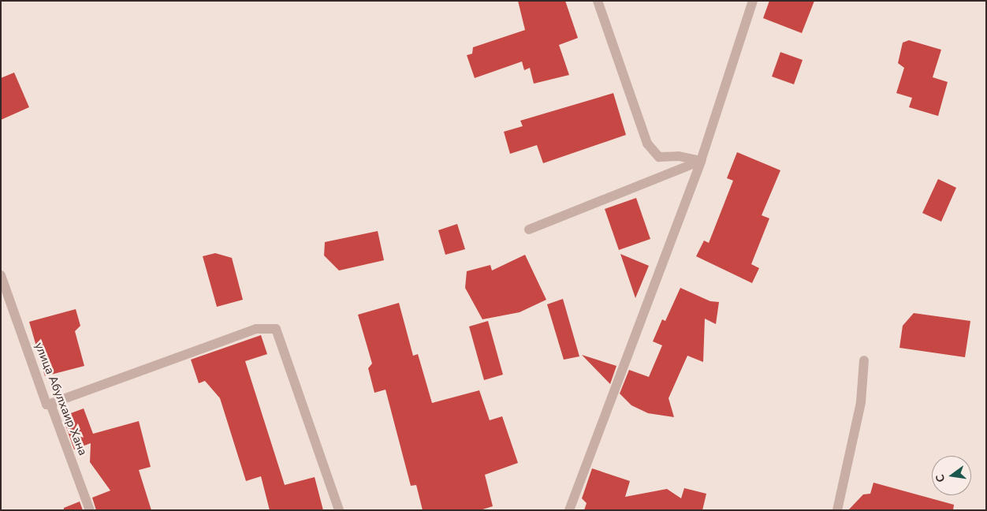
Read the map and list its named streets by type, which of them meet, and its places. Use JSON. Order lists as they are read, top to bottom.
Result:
{
  "streets": {
    "street": ["улица Абулхаир Хана"]
  },
  "north": "left"
}
